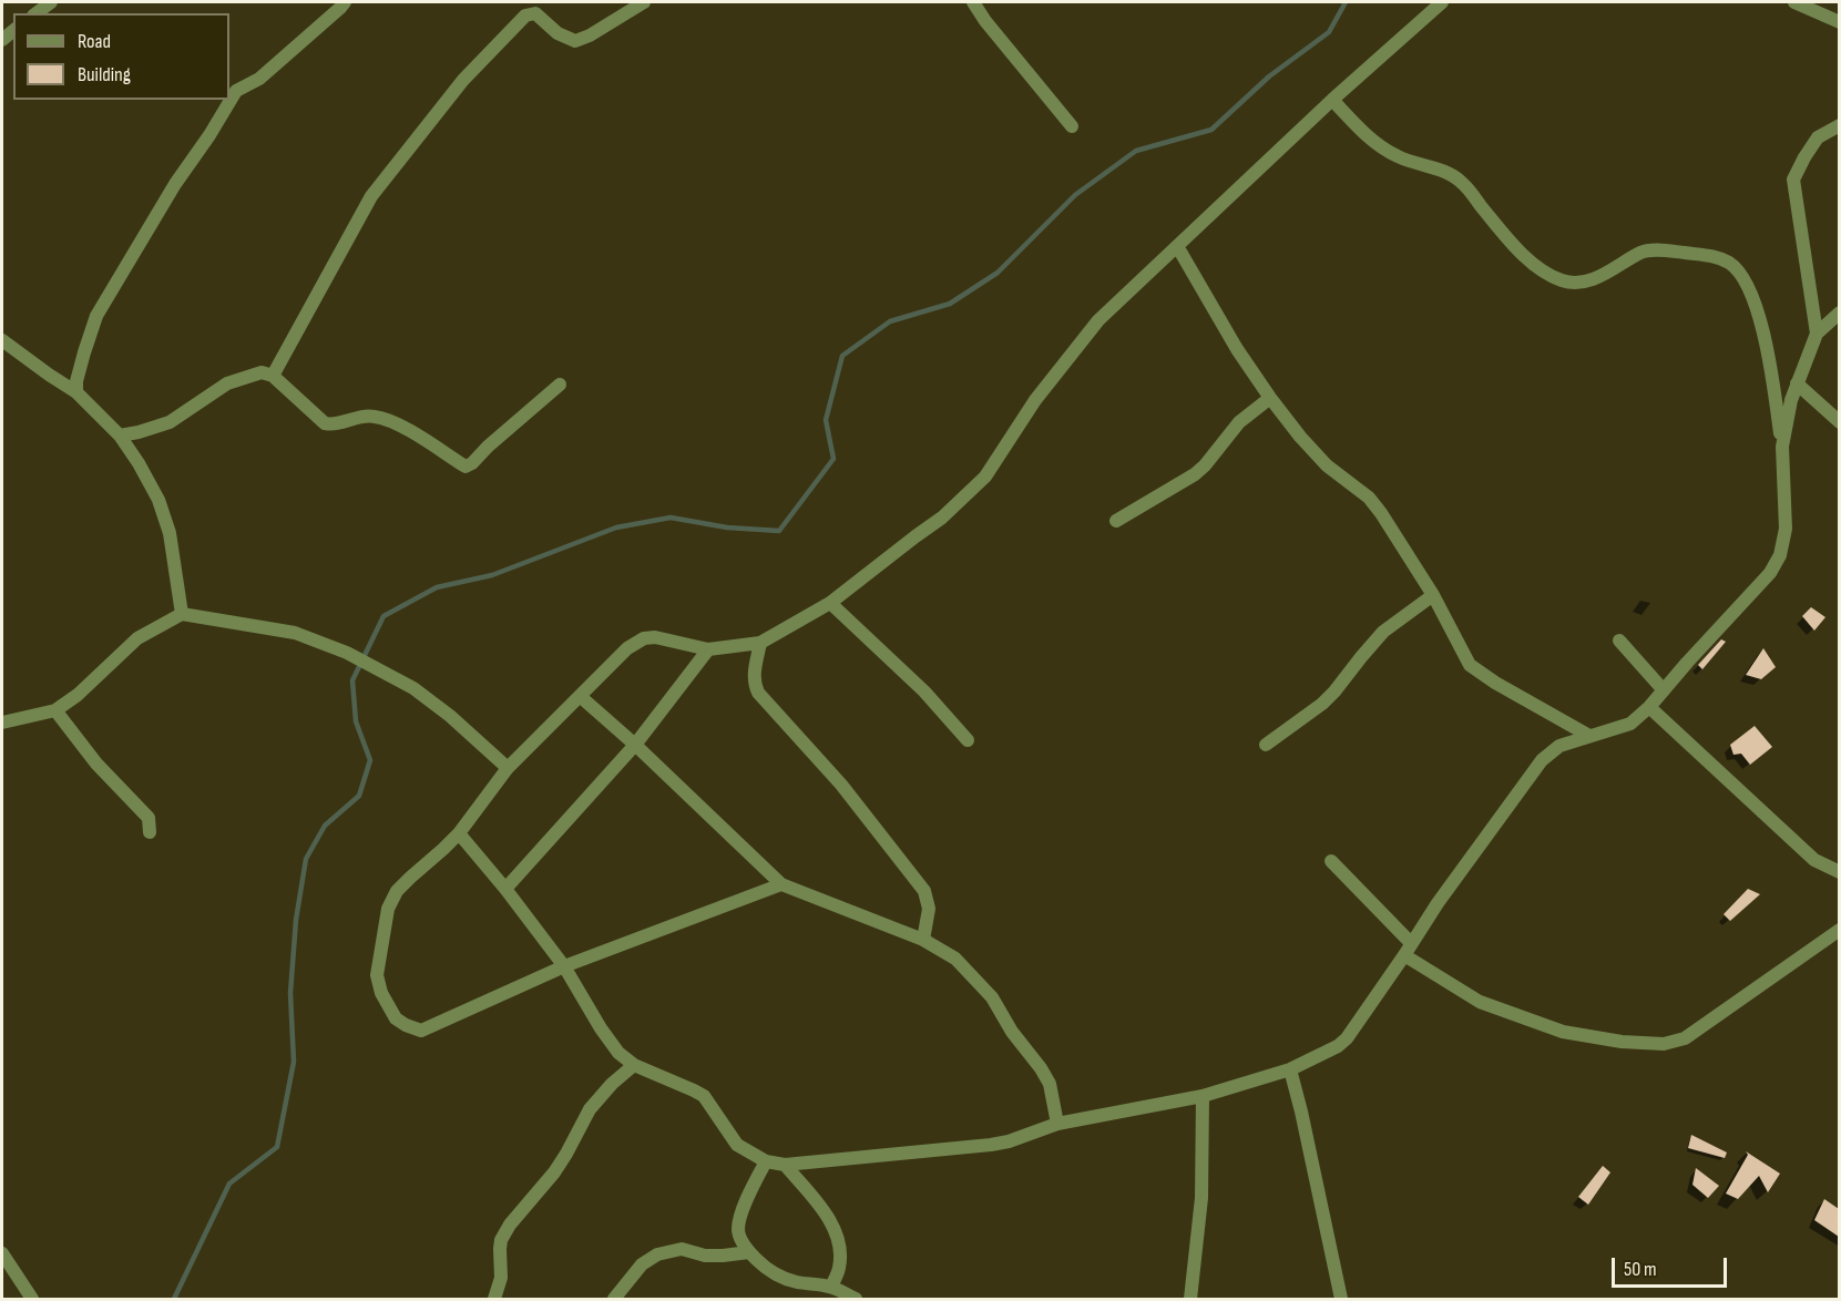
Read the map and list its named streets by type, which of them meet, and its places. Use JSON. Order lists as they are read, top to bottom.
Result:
{
  "legend": ["Road", "Building"],
  "scale_bar": "50 m"
}
